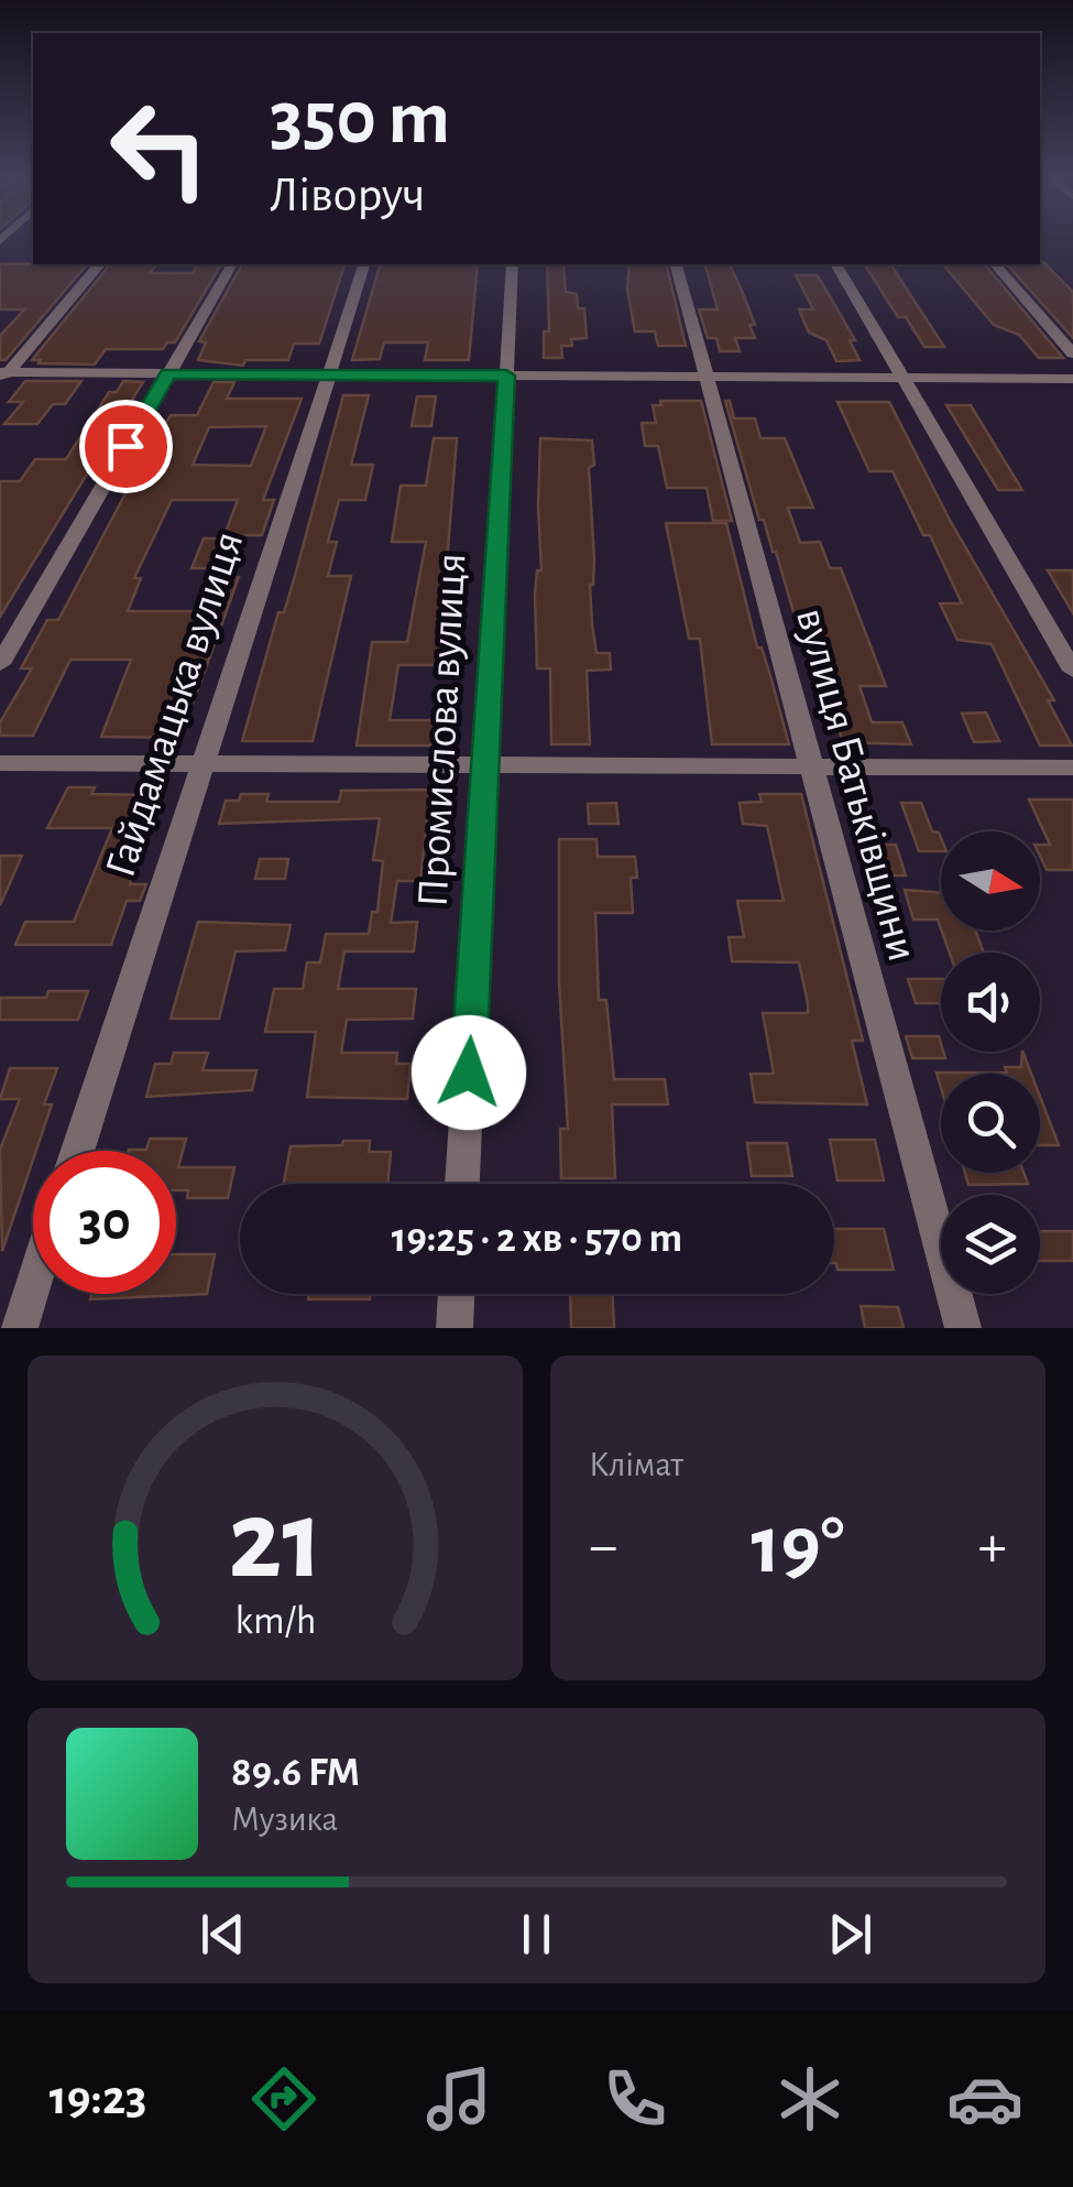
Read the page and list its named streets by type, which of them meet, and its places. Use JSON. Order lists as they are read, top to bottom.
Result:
{
  "streets": {
    "street": ["Гайдамацька вулиця", "Промислова вулиця", "вулиця Батьківщини"]
  },
  "north": "right",
  "page": {
    "turn": ["350 m", "Ліворуч"],
    "limit": "30",
    "trip": "19:25 · 2 хв · 570 m",
    "tile": "Клімат",
    "heat": ["−", "19°", "+"],
    "song": ["89.6 FM", "Музика"],
    "tabs": "19:23",
    "gauge": ["21", "km/h"]
  }
}
